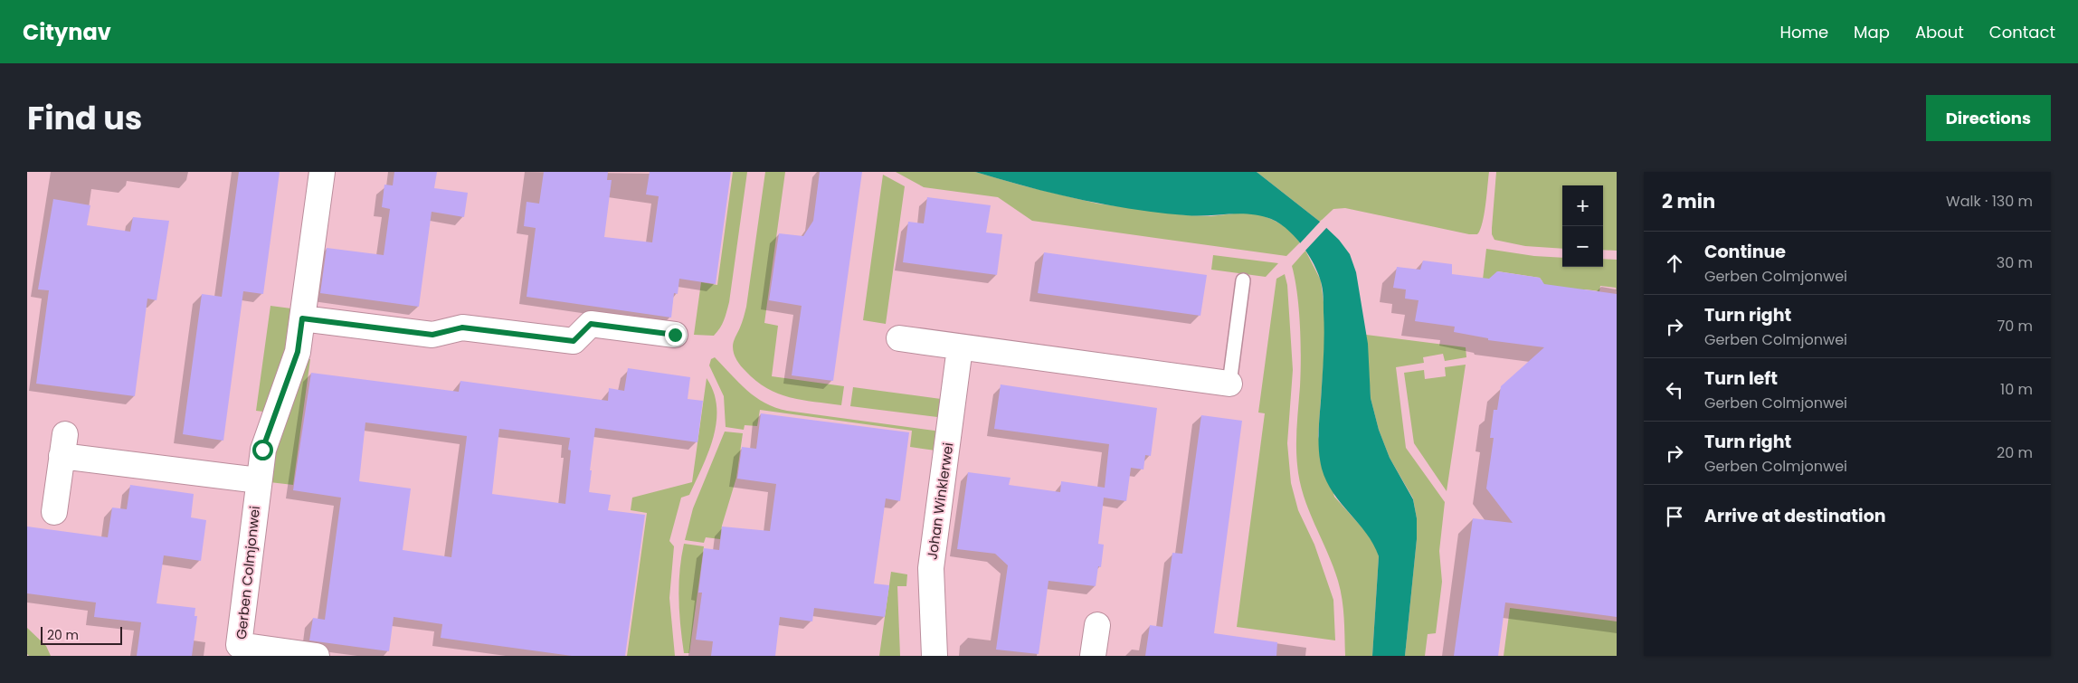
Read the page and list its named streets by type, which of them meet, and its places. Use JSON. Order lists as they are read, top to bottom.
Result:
{
  "streets": {
    "street": ["Johan Winklerwei", "Gerben Colmjonwei"]
  },
  "scale_bar": "20 m",
  "page": {
    "header": "Citynav",
    "nav": [
      "Home",
      "Map",
      "About",
      "Contact"
    ],
    "title": "Find us",
    "buttons": "Directions",
    "heading": ["2 min", "Walk · 130 m"],
    "map_buttons": ["+", "−"],
    "list": [
      ["Continue", "Gerben Colmjonwei", "30 m"],
      ["Turn right", "Gerben Colmjonwei", "70 m"],
      ["Turn left", "Gerben Colmjonwei", "10 m"],
      ["Turn right", "Gerben Colmjonwei", "20 m"],
      "Arrive at destination"
    ],
    "scale": "20 m"
  }
}
